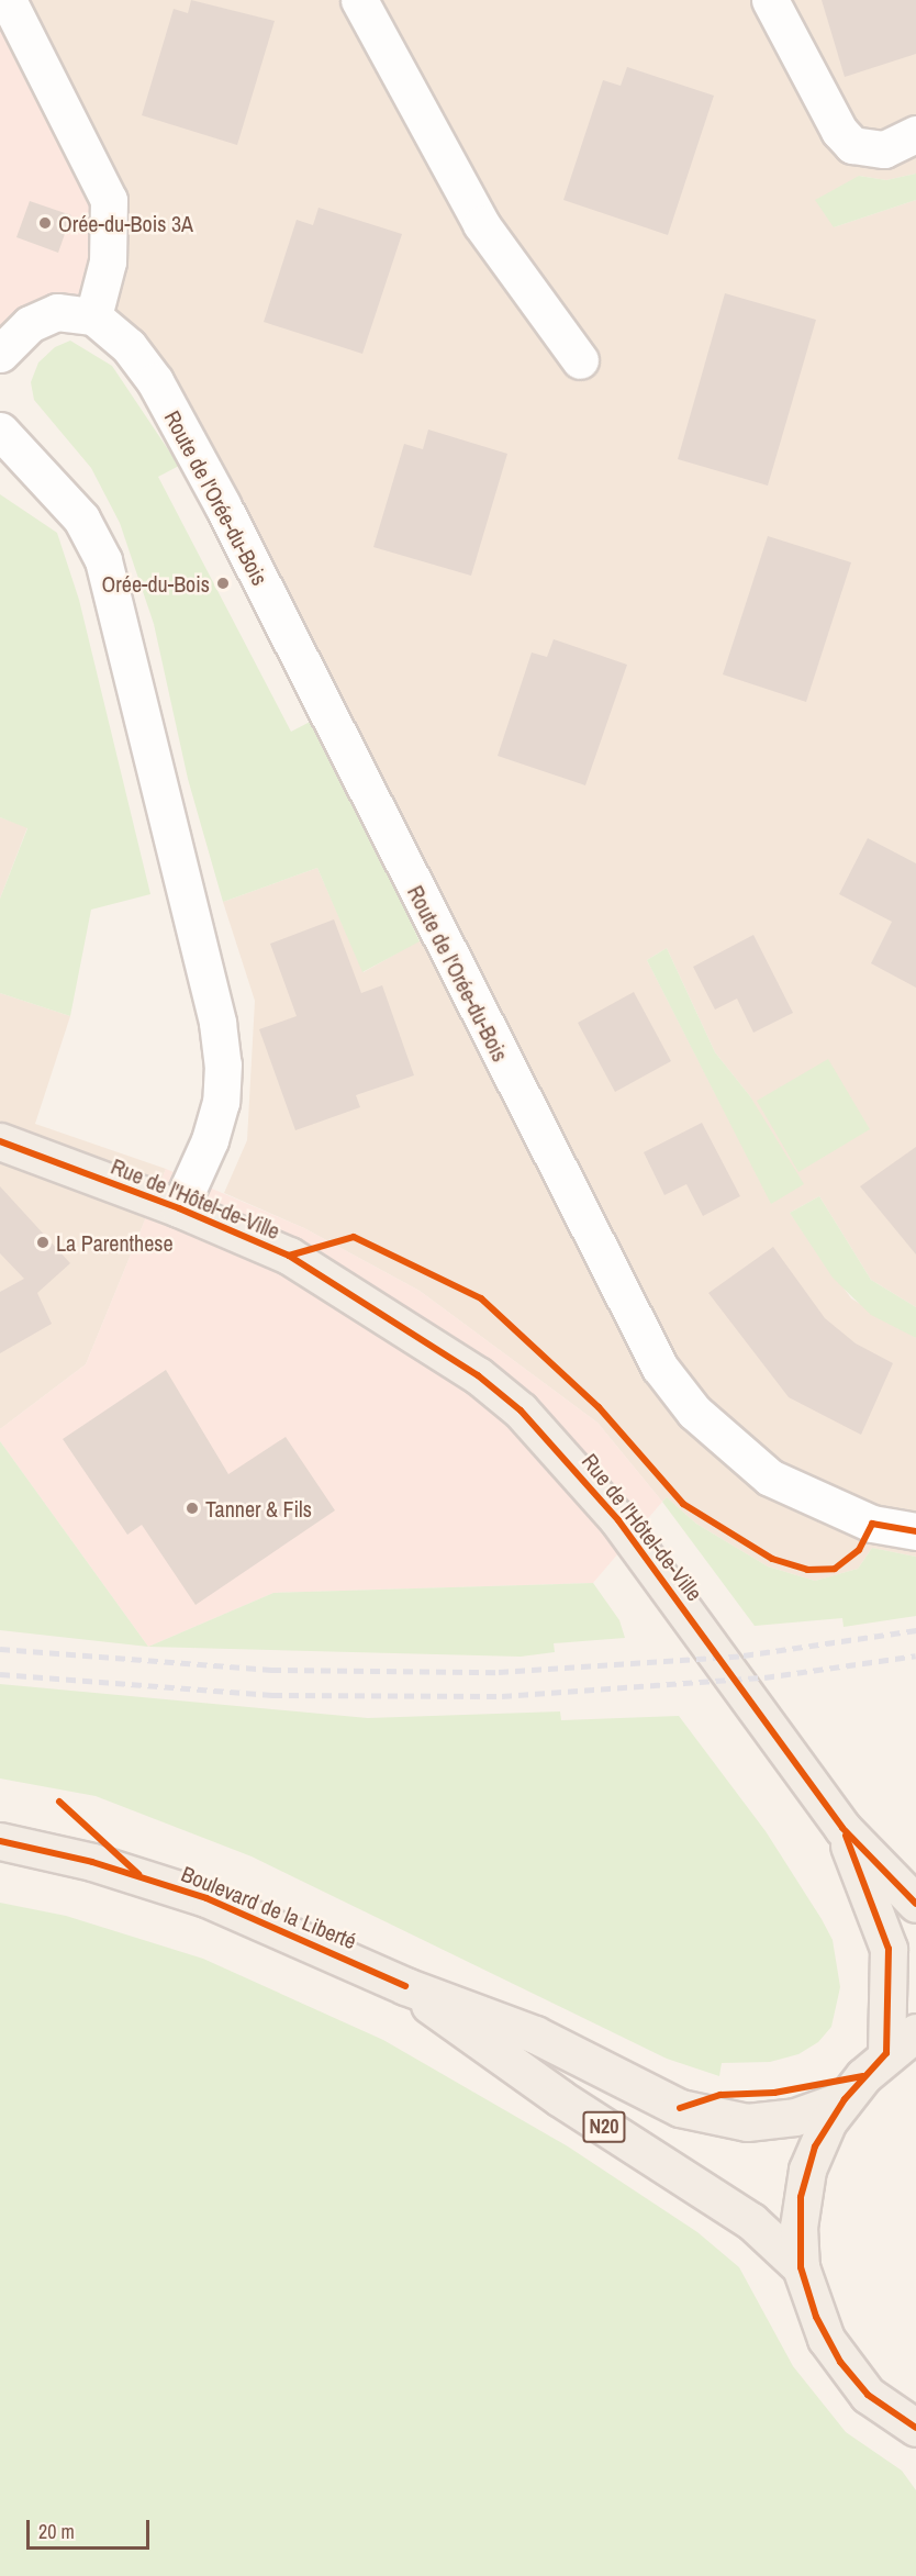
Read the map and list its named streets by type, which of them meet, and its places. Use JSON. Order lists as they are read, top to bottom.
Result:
{
  "streets": {
    "main road": ["Rue de l'Hôtel-de-Ville", "Boulevard de la Liberté", "N20"],
    "street": ["Route de l'Orée-du-Bois"]
  },
  "crossings": [
    ["Rue de l'Hôtel-de-Ville", "N20"],
    ["Boulevard de la Liberté", "N20"]
  ],
  "places": [
    "Orée-du-Bois 3A",
    "Orée-du-Bois",
    "La Parenthese",
    "Tanner & Fils"
  ],
  "scale_bar": "20 m"
}
